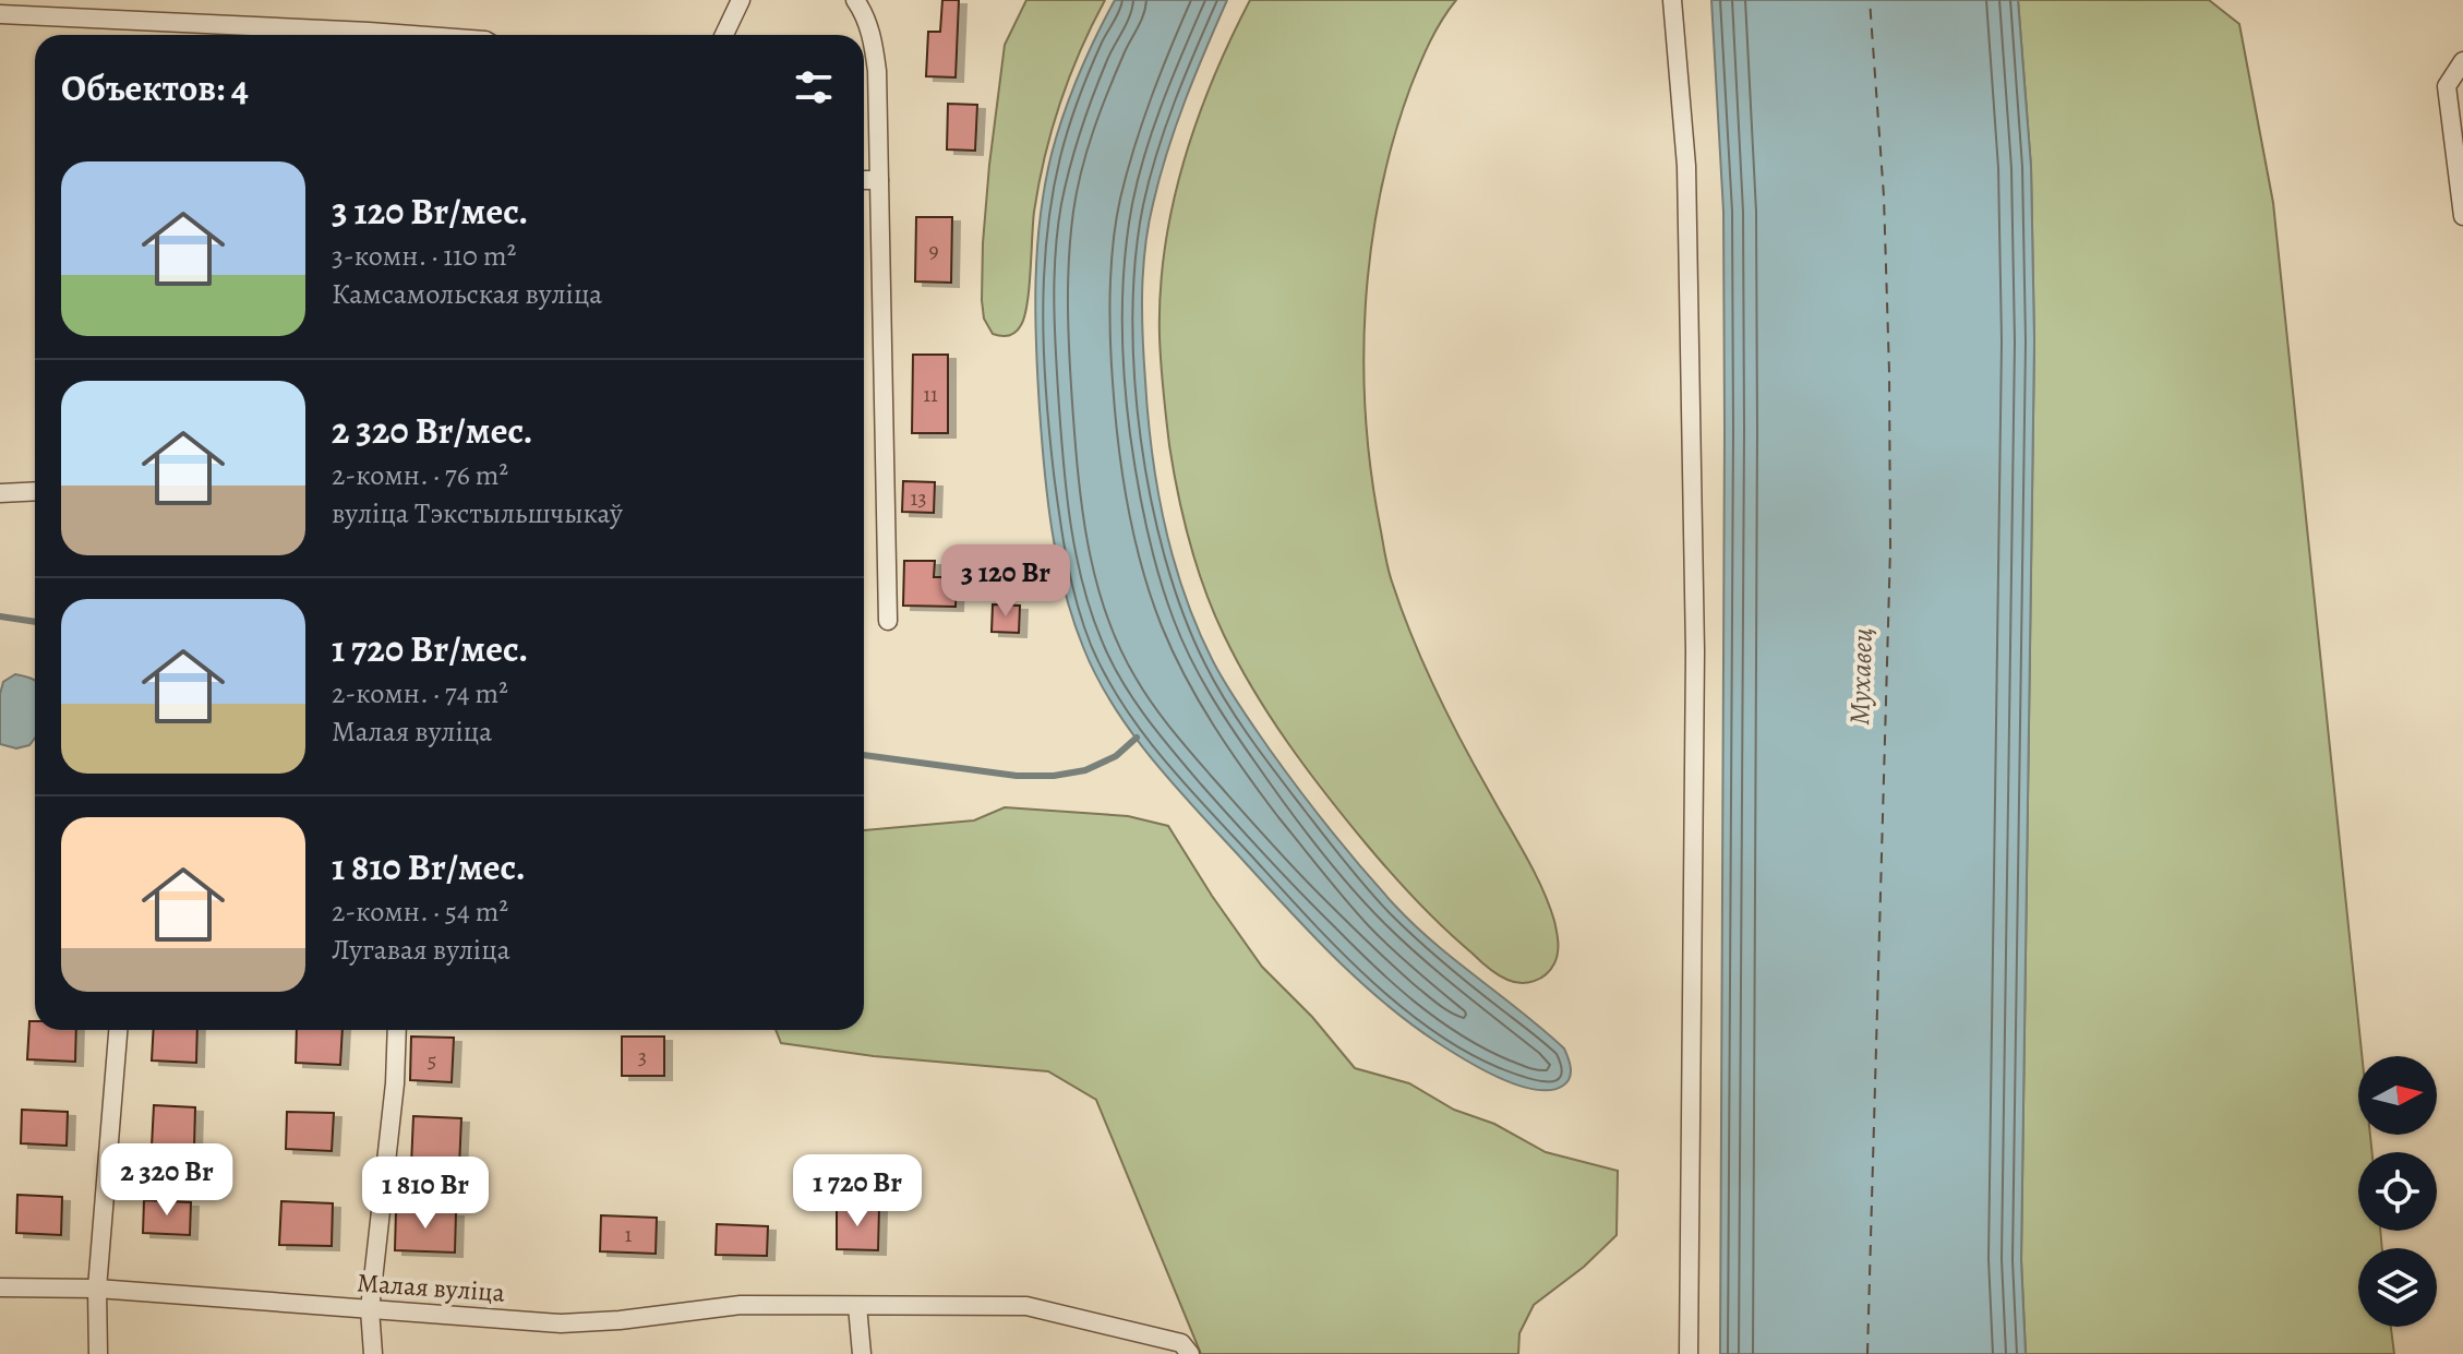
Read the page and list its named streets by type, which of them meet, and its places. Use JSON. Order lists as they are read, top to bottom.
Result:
{
  "streets": {
    "street": ["Малая вуліца"]
  },
  "water": ["Мухавец"],
  "house_numbers": [
    "9",
    "11",
    "13",
    "3",
    "5",
    "1"
  ],
  "north": "right",
  "page": {
    "heading": "Объектов: 4",
    "list": [
      {
        "name": "3 120 Br/мес.",
        "note": "3-комн. · 110 m² · Камсамольская вуліца"
      },
      {
        "name": "2 320 Br/мес.",
        "note": "2-комн. · 76 m² · вуліца Тэкстыльшчыкаў"
      },
      {
        "name": "1 720 Br/мес.",
        "note": "2-комн. · 74 m² · Малая вуліца"
      },
      {
        "name": "1 810 Br/мес.",
        "note": "2-комн. · 54 m² · Лугавая вуліца"
      }
    ],
    "price": [
      "3 120 Br",
      "2 320 Br",
      "1 720 Br",
      "1 810 Br"
    ]
  }
}
